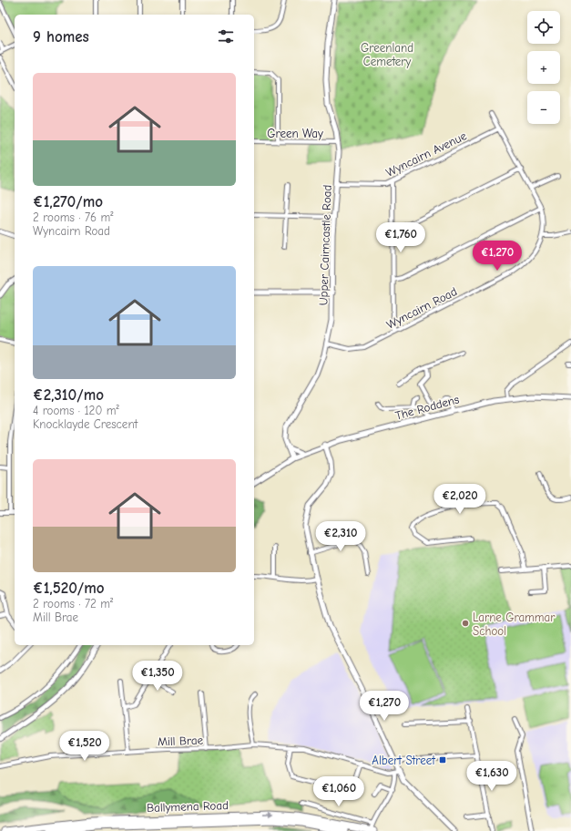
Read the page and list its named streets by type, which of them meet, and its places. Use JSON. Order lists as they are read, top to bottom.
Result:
{
  "streets": {
    "highway": ["Ballymena Road"],
    "street": [
      "Green Way",
      "Wyncairn Avenue",
      "Upper Cairncastle Road",
      "Wyncairn Road",
      "The Roddens",
      "Mill Brae"
    ]
  },
  "crossings": [
    ["Green Way", "Upper Cairncastle Road"],
    ["Wyncairn Avenue", "Upper Cairncastle Road"],
    ["Wyncairn Avenue", "Wyncairn Road"],
    ["Upper Cairncastle Road", "Wyncairn Road"],
    ["Upper Cairncastle Road", "The Roddens"]
  ],
  "parks": ["Greenland Cemetery"],
  "places": {
    "other": ["Larne Grammar School"],
    "transit": ["Albert Street"]
  },
  "page": {
    "map_buttons": ["+", "−"],
    "heading": "9 homes",
    "list": [
      {
        "name": "€1,270/mo",
        "note": "2 rooms · 76 m² · Wyncairn Road"
      },
      {
        "name": "€2,310/mo",
        "note": "4 rooms · 120 m² · Knocklayde Crescent"
      },
      {
        "name": "€1,520/mo",
        "note": "2 rooms · 72 m² · Mill Brae"
      }
    ],
    "price": [
      "€1,760",
      "€1,270",
      "€2,020",
      "€2,310",
      "€1,350",
      "€1,270",
      "€1,520",
      "€1,630",
      "€1,060"
    ]
  }
}
